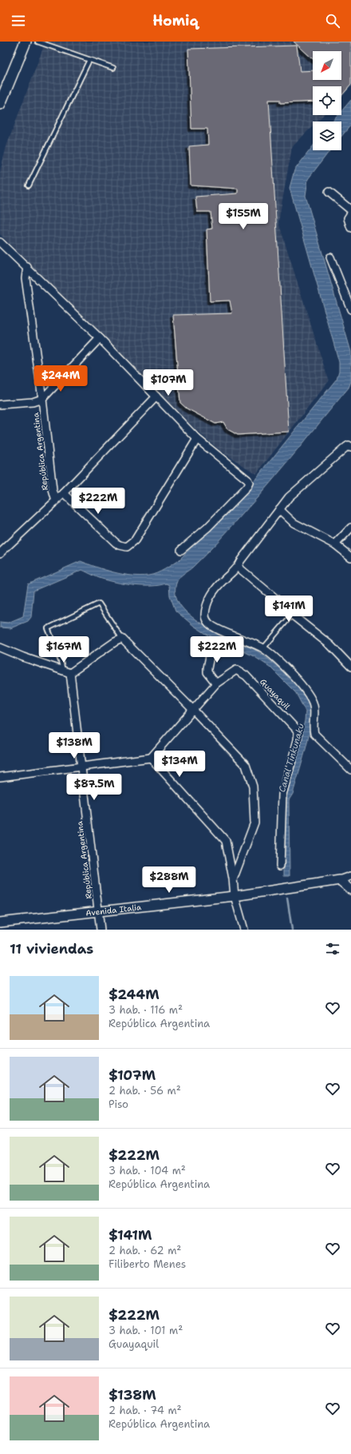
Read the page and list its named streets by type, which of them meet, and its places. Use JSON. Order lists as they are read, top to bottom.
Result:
{
  "streets": {
    "street": ["República Argentina", "Guayaquil", "Avenida Italia"]
  },
  "crossings": [
    ["República Argentina", "Avenida Italia"]
  ],
  "water": ["Canal Tinkunaku"],
  "north": "bottom left",
  "page": {
    "header": "Homiq",
    "price": [
      "$155M",
      "$244M",
      "$107M",
      "$222M",
      "$141M",
      "$167M",
      "$222M",
      "$138M",
      "$134M",
      "$87.5M",
      "$288M"
    ],
    "heading": "11 viviendas",
    "list": [
      {
        "name": "$244M",
        "note": "3 hab. · 116 m² · República Argentina"
      },
      {
        "name": "$107M",
        "note": "2 hab. · 56 m² · Piso"
      },
      {
        "name": "$222M",
        "note": "3 hab. · 104 m² · República Argentina"
      },
      {
        "name": "$141M",
        "note": "2 hab. · 62 m² · Filiberto Menes"
      },
      {
        "name": "$222M",
        "note": "3 hab. · 101 m² · Guayaquil"
      },
      {
        "name": "$138M",
        "note": "2 hab. · 74 m² · República Argentina"
      }
    ]
  }
}
